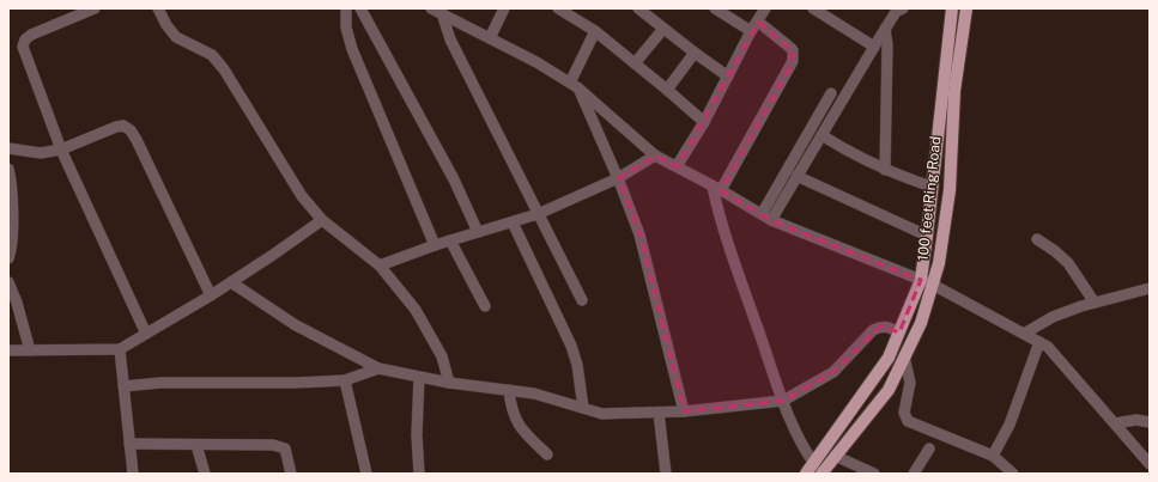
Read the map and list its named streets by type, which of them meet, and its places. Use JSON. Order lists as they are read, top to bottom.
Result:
{
  "streets": {
    "main road": ["100 feet Ring Road"]
  }
}
